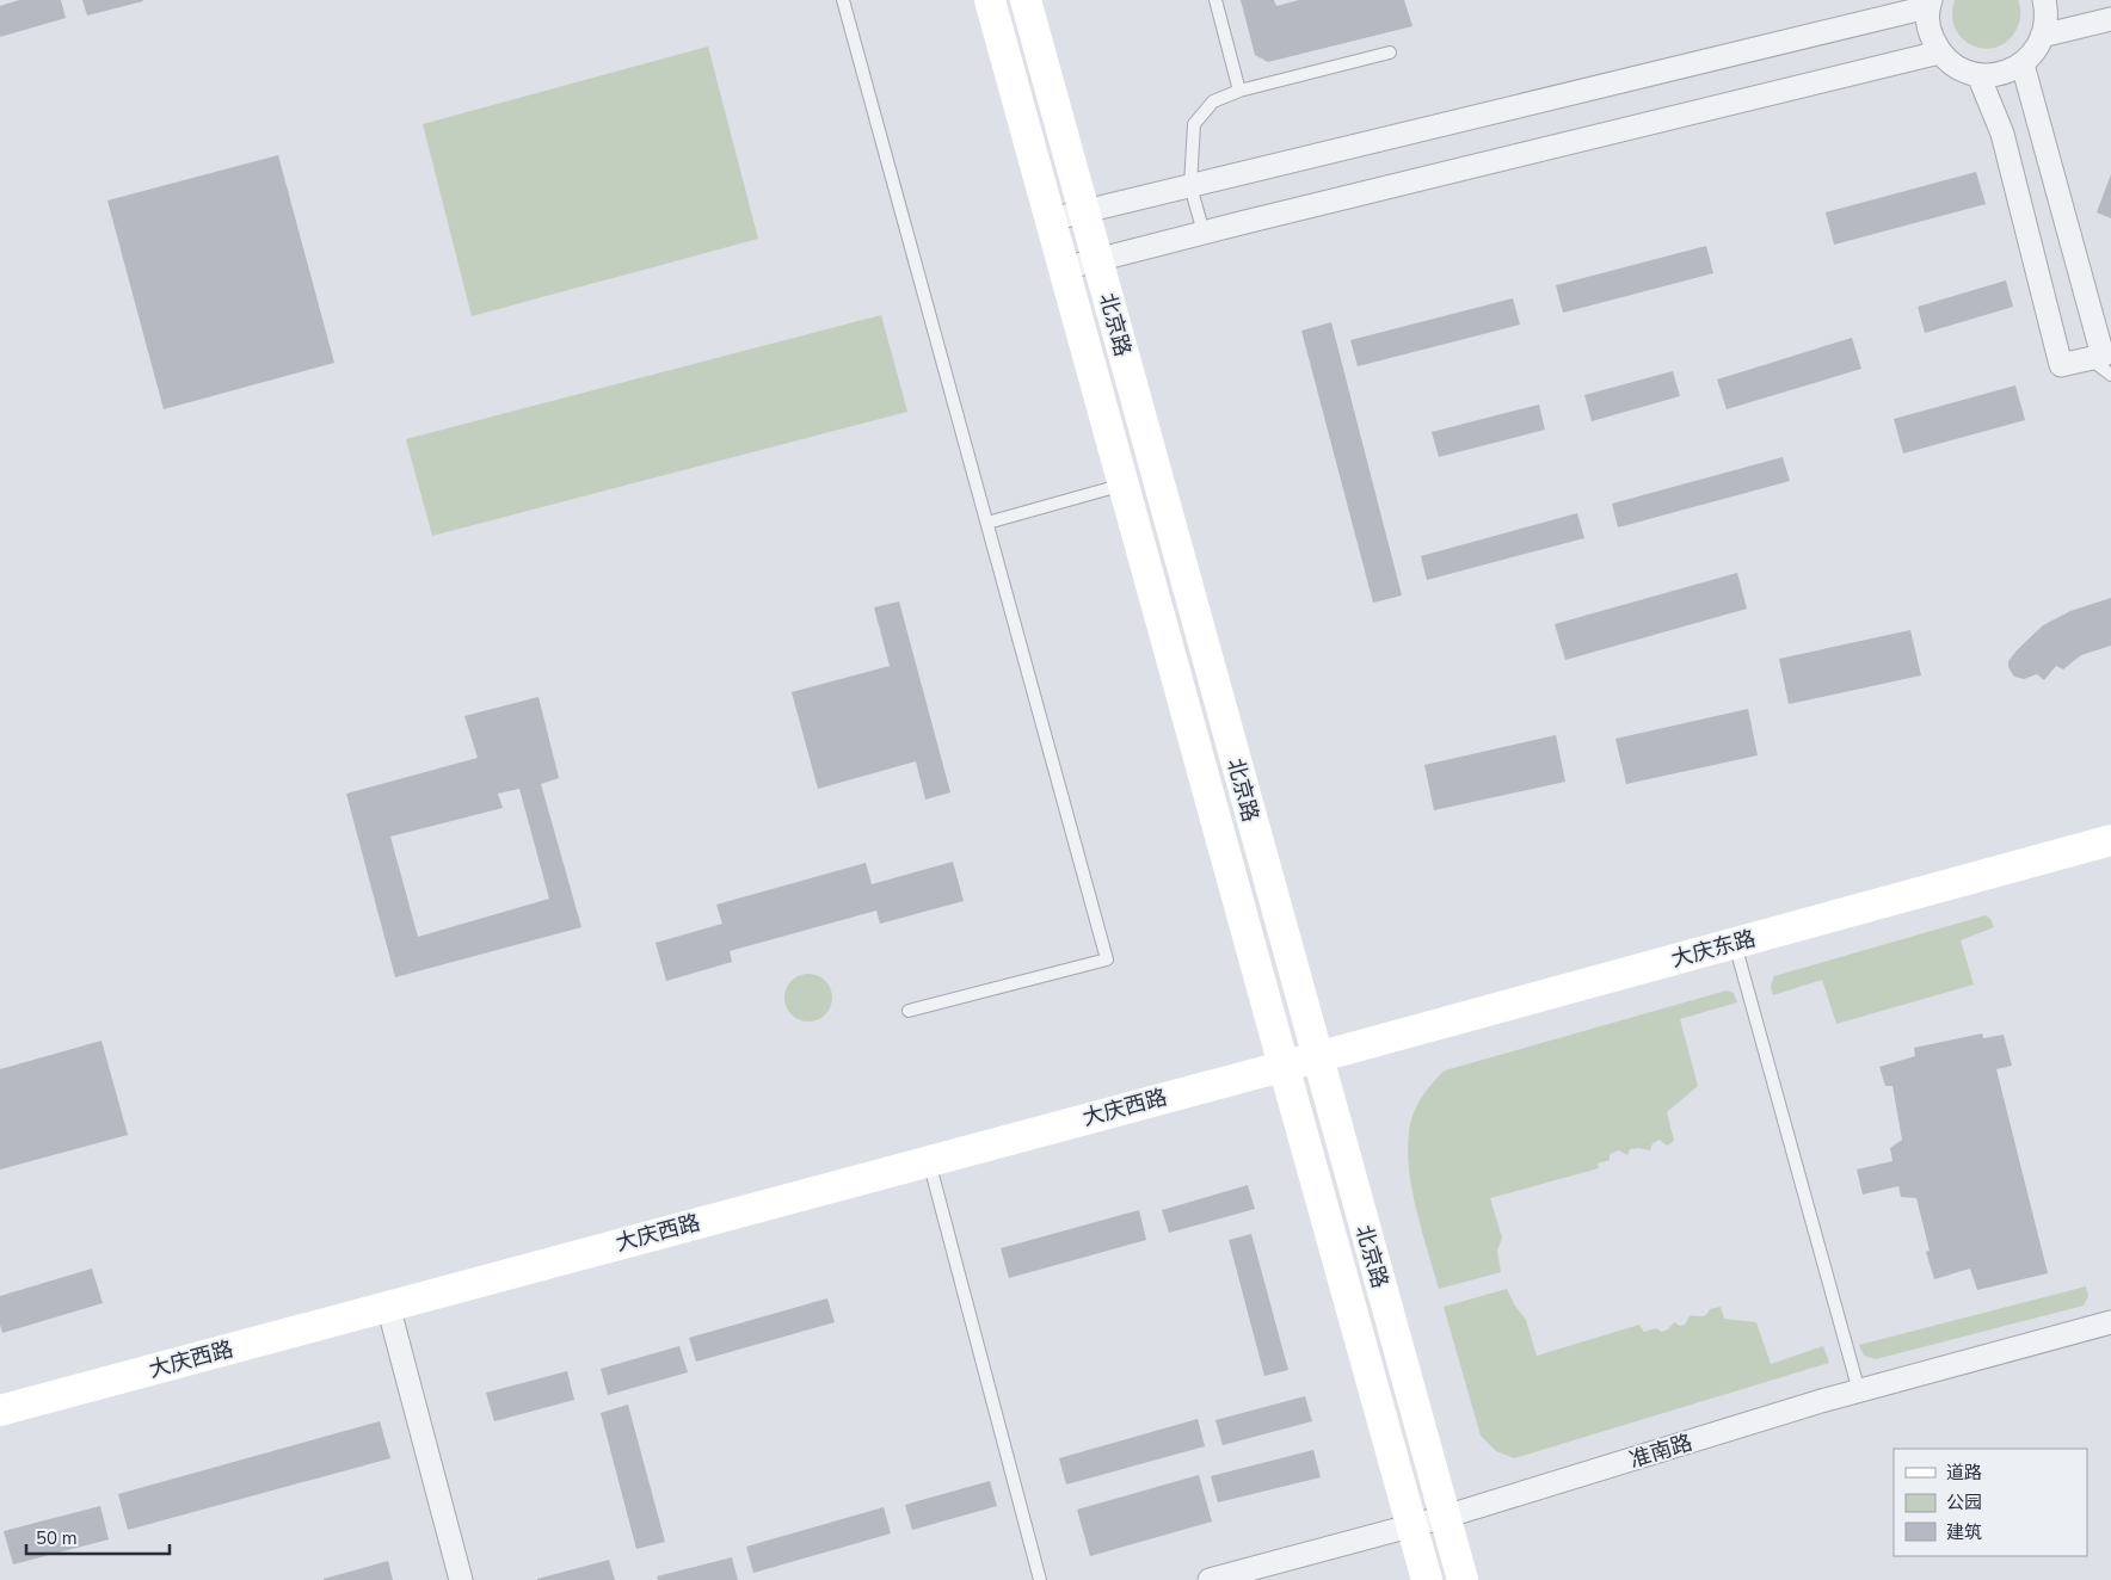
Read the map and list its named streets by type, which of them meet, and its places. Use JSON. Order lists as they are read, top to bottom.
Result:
{
  "streets": {
    "main road": ["北京路", "大庆东路", "大庆西路"],
    "street": ["准南路"]
  },
  "crossings": [
    ["北京路", "大庆东路"],
    ["北京路", "大庆西路"],
    ["北京路", "准南路"],
    ["大庆东路", "大庆西路"]
  ],
  "legend": ["道路", "公园", "建筑"],
  "scale_bar": "50 m"
}
